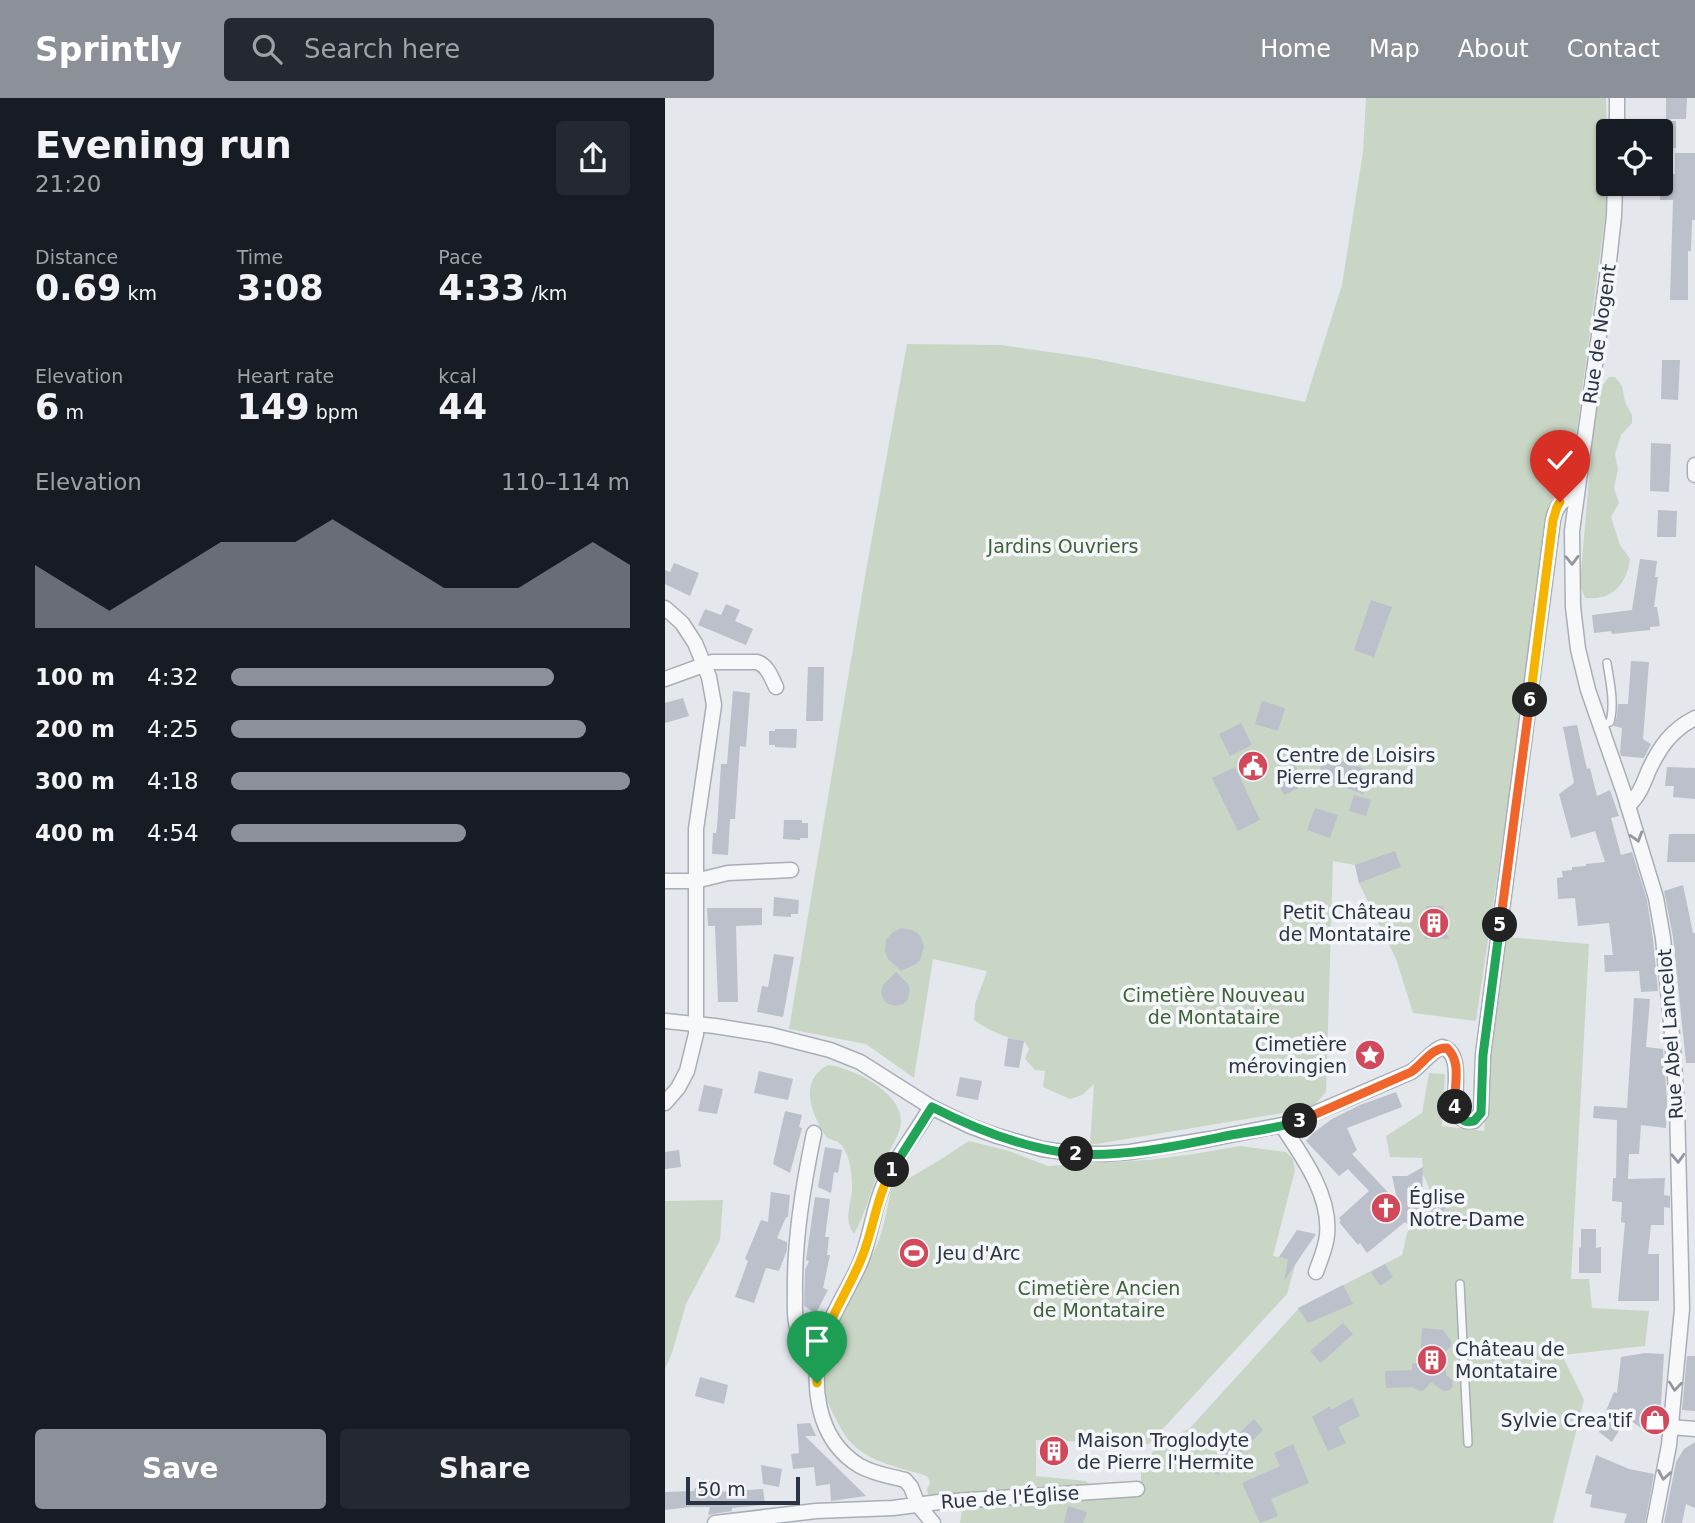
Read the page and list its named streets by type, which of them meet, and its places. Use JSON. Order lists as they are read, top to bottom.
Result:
{
  "streets": {
    "street": ["Rue de Nogent", "Rue Abel Lancelot", "Rue de l'Église"]
  },
  "crossings": [
    ["Rue de Nogent", "Rue Abel Lancelot"]
  ],
  "one_way": ["Rue de Nogent", "Rue Abel Lancelot"],
  "parks": ["Jardins Ouvriers", "Cimetière Nouveau de Montataire", "Cimetière Ancien de Montataire"],
  "places": {
    "public building": ["Centre de Loisirs Pierre Legrand"],
    "building": ["Petit Château de Montataire", "Château de Montataire", "Maison Troglodyte de Pierre l'Hermite"],
    "place": ["Cimetière mérovingien"],
    "church": ["Église Notre-Dame"],
    "sports": ["Jeu d'Arc"],
    "shop": ["Sylvie Crea'tif"]
  },
  "scale_bar": "50 m",
  "page": {
    "header": "Sprintly",
    "search": "Search here",
    "nav": [
      "Home",
      "Map",
      "About",
      "Contact"
    ],
    "heading": ["Evening run", "21:20"],
    "stats": [
      ["Distance", "0.69 km"],
      ["Time", "3:08"],
      ["Pace", "4:33 /km"],
      ["Elevation", "6 m"],
      ["Heart rate", "149 bpm"],
      ["kcal", "44"]
    ],
    "chart": ["Elevation", "110–114 m"],
    "list": [
      {
        "name": "100 m",
        "note": "4:32"
      },
      {
        "name": "200 m",
        "note": "4:25"
      },
      {
        "name": "300 m",
        "note": "4:18"
      },
      {
        "name": "400 m",
        "note": "4:54"
      }
    ],
    "pins": [
      "6",
      "5",
      "4",
      "3",
      "2",
      "1"
    ],
    "buttons": ["Save", "Share"],
    "scale": "50 m"
  }
}
